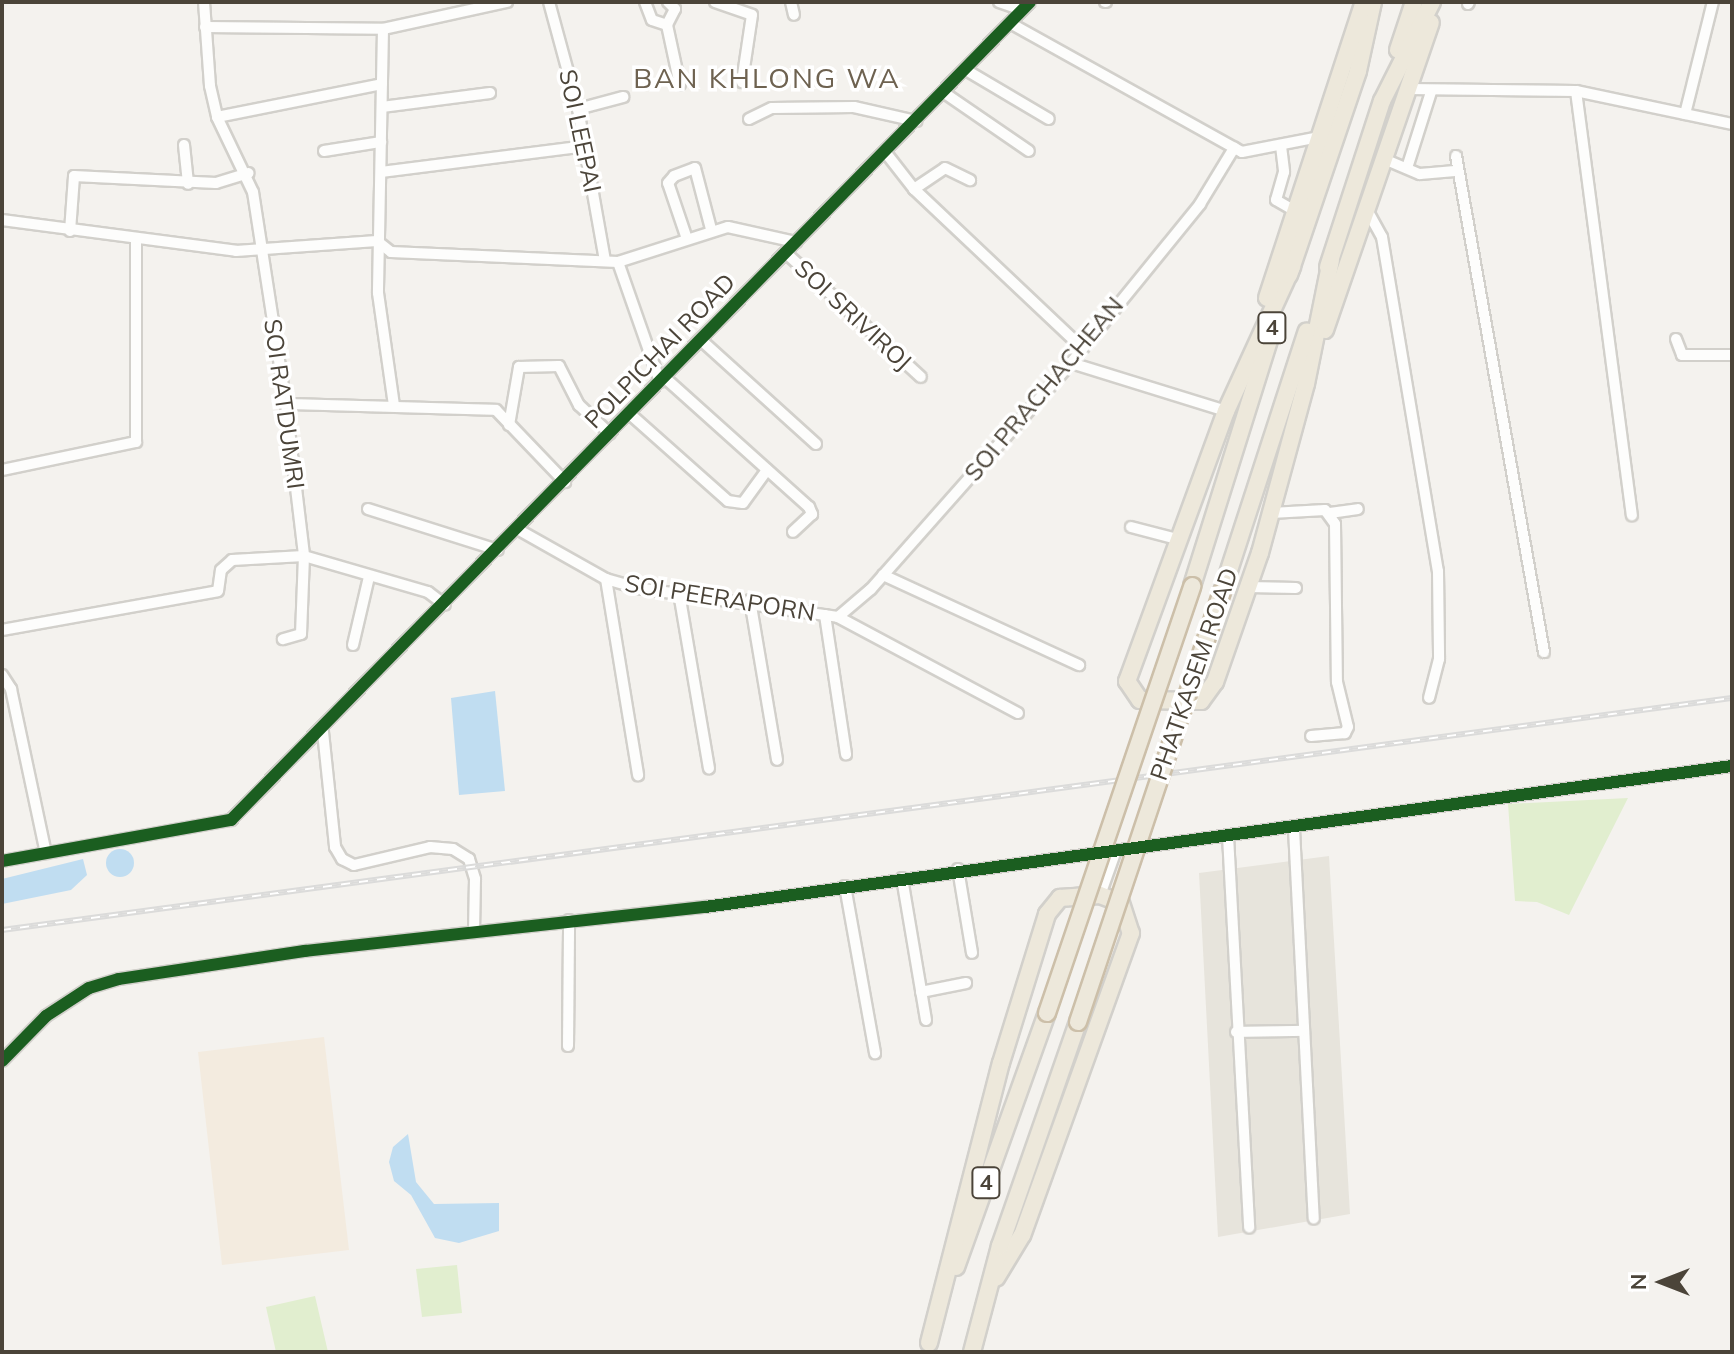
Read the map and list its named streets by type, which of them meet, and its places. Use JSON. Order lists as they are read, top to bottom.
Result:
{
  "streets": {
    "highway": ["4", "PHATKASEM ROAD"],
    "street": [
      "SOI LEEPAI",
      "SOI SRIVIROJ",
      "POLPICHAI ROAD",
      "SOI PRACHACHEAN",
      "SOI RATDUMRI",
      "SOI PEERAPORN"
    ]
  },
  "crossings": [
    ["SOI SRIVIROJ", "POLPICHAI ROAD"],
    ["POLPICHAI ROAD", "SOI PEERAPORN"],
    ["SOI PRACHACHEAN", "SOI PEERAPORN"]
  ],
  "districts": ["BAN KHLONG WA"],
  "north": "left"
}
